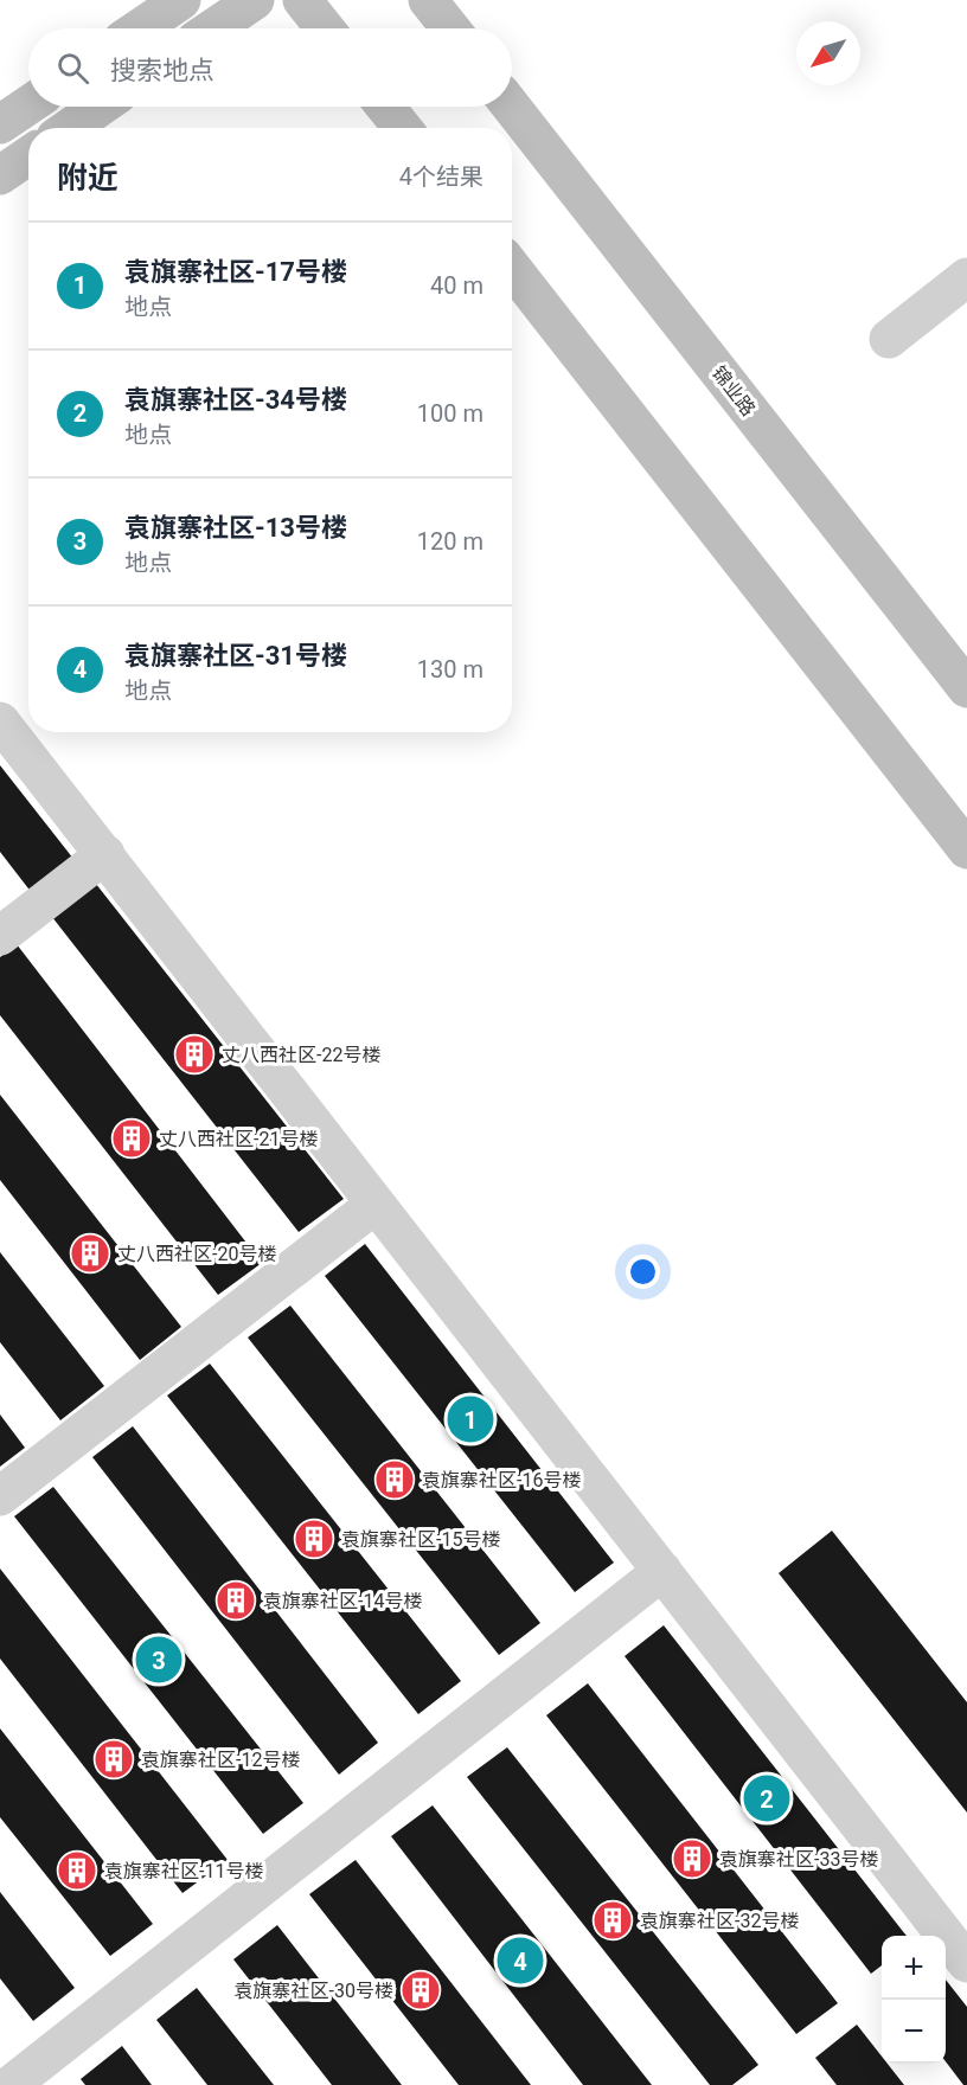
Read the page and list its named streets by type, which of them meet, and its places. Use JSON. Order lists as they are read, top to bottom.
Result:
{
  "streets": {
    "main road": ["锦业路"]
  },
  "places": {
    "building": [
      "丈八西社区-22号楼",
      "丈八西社区-21号楼",
      "丈八西社区-20号楼",
      "袁旗寨社区-16号楼",
      "袁旗寨社区-15号楼",
      "袁旗寨社区-14号楼",
      "袁旗寨社区-12号楼",
      "袁旗寨社区-33号楼",
      "袁旗寨社区-11号楼",
      "袁旗寨社区-32号楼",
      "袁旗寨社区-30号楼"
    ]
  },
  "north": "bottom left",
  "page": {
    "search": "搜索地点",
    "heading": ["附近", "4个结果"],
    "list": [
      {
        "mark": "1",
        "name": "袁旗寨社区-17号楼",
        "note": "地点",
        "value": "40 m"
      },
      {
        "mark": "2",
        "name": "袁旗寨社区-34号楼",
        "note": "地点",
        "value": "100 m"
      },
      {
        "mark": "3",
        "name": "袁旗寨社区-13号楼",
        "note": "地点",
        "value": "120 m"
      },
      {
        "mark": "4",
        "name": "袁旗寨社区-31号楼",
        "note": "地点",
        "value": "130 m"
      }
    ],
    "pins": [
      "1",
      "3",
      "2",
      "4"
    ],
    "map_buttons": ["+", "−"]
  }
}
